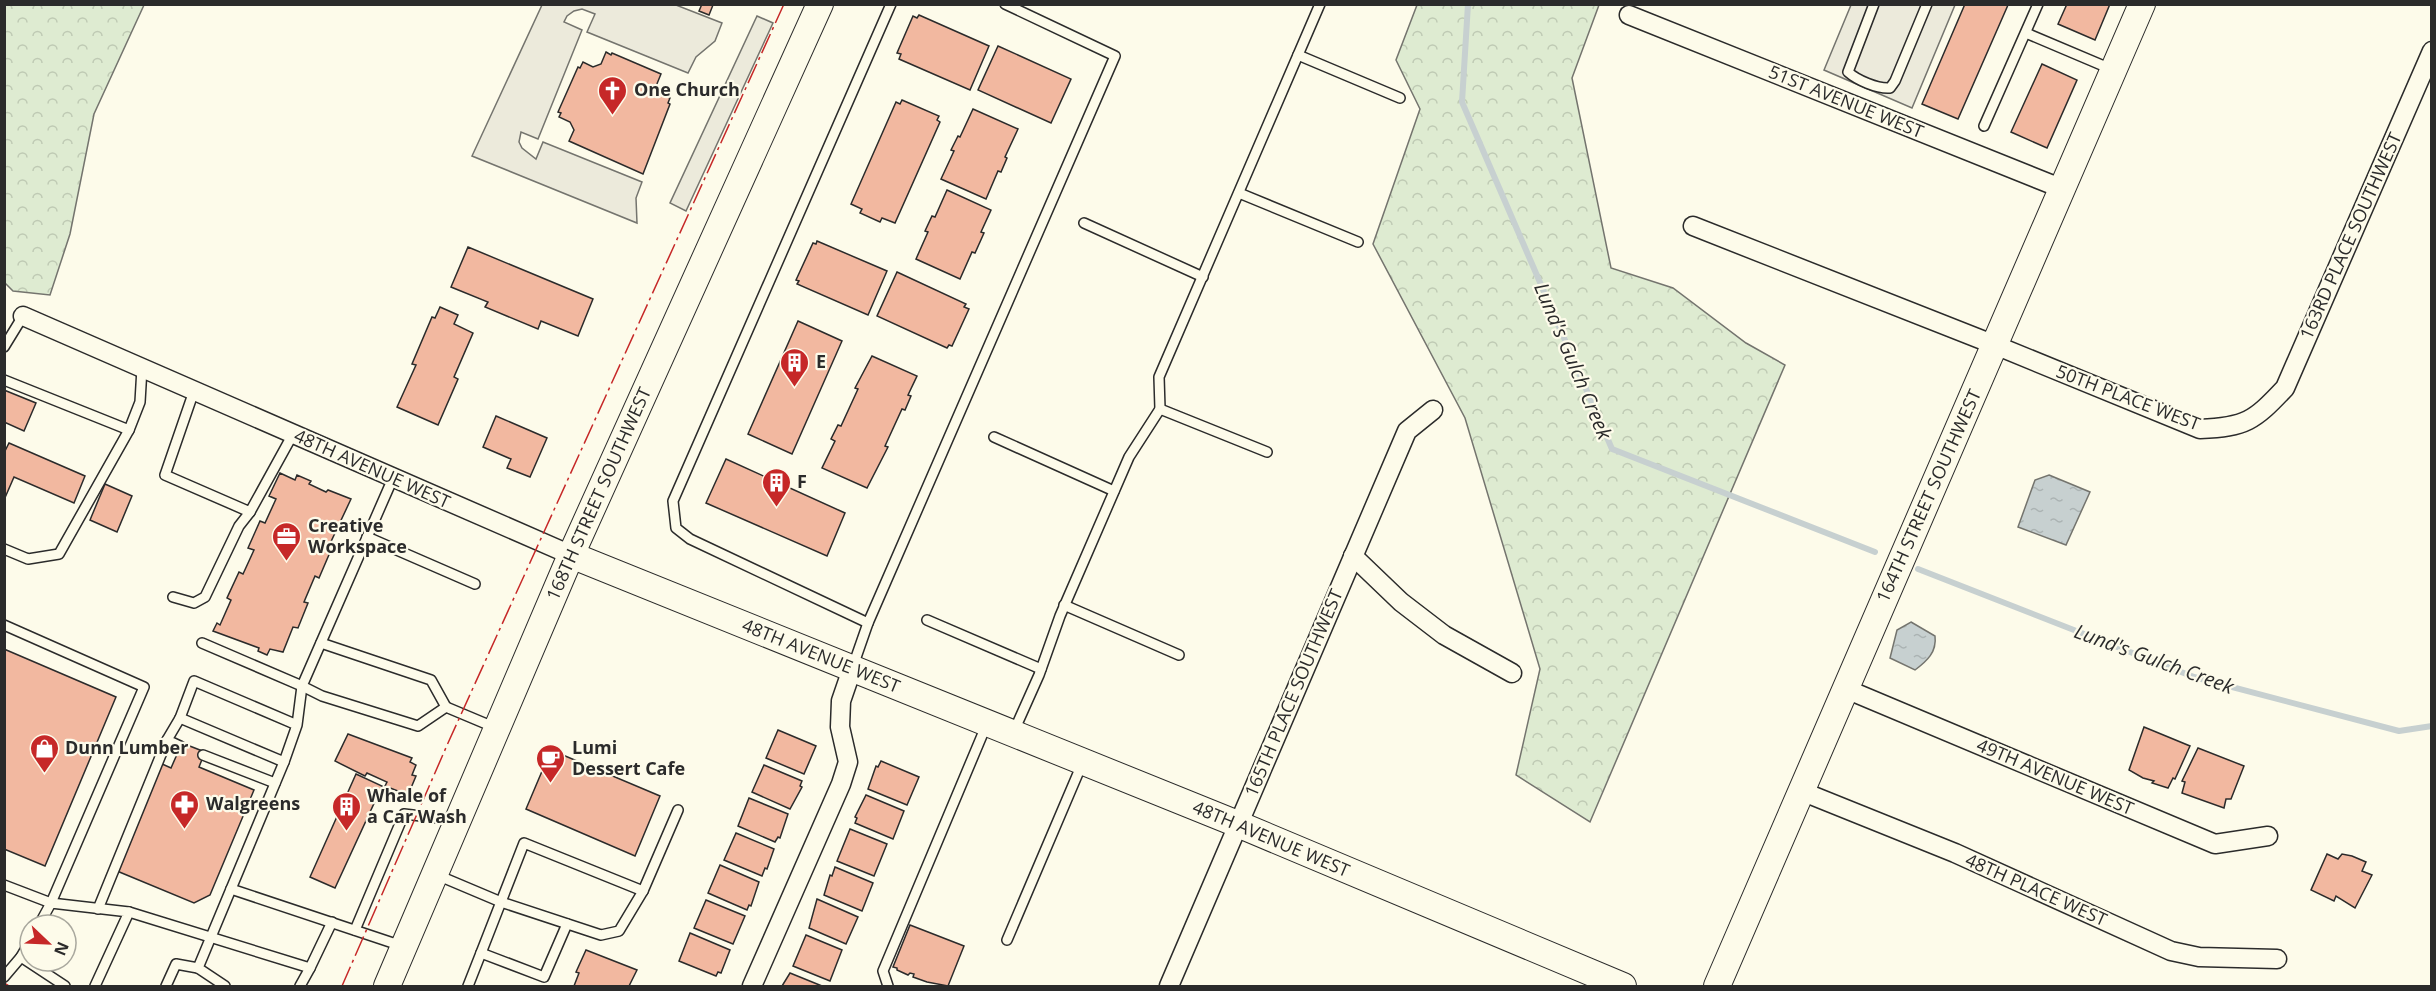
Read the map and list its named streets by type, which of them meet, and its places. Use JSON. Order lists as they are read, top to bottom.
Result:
{
  "streets": {
    "street": [
      "51ST AVENUE WEST",
      "163RD PLACE SOUTHWEST",
      "50TH PLACE WEST",
      "48TH AVENUE WEST",
      "168TH STREET SOUTHWEST",
      "164TH STREET SOUTHWEST",
      "165TH PLACE SOUTHWEST",
      "49TH AVENUE WEST",
      "48TH PLACE WEST"
    ]
  },
  "crossings": [
    ["51ST AVENUE WEST", "164TH STREET SOUTHWEST"],
    ["163RD PLACE SOUTHWEST", "50TH PLACE WEST"],
    ["50TH PLACE WEST", "164TH STREET SOUTHWEST"],
    ["48TH AVENUE WEST", "168TH STREET SOUTHWEST"],
    ["48TH AVENUE WEST", "165TH PLACE SOUTHWEST"],
    ["164TH STREET SOUTHWEST", "49TH AVENUE WEST"],
    ["164TH STREET SOUTHWEST", "48TH PLACE WEST"]
  ],
  "water": ["Lund's Gulch Creek"],
  "places": {
    "church": ["One Church"],
    "building": ["E", "F", "Whale of a Car Wash"],
    "office": ["Creative Workspace"],
    "shop": ["Dunn Lumber"],
    "cafe": ["Lumi Dessert Cafe"],
    "pharmacy": ["Walgreens"]
  },
  "north": "bottom right"
}
